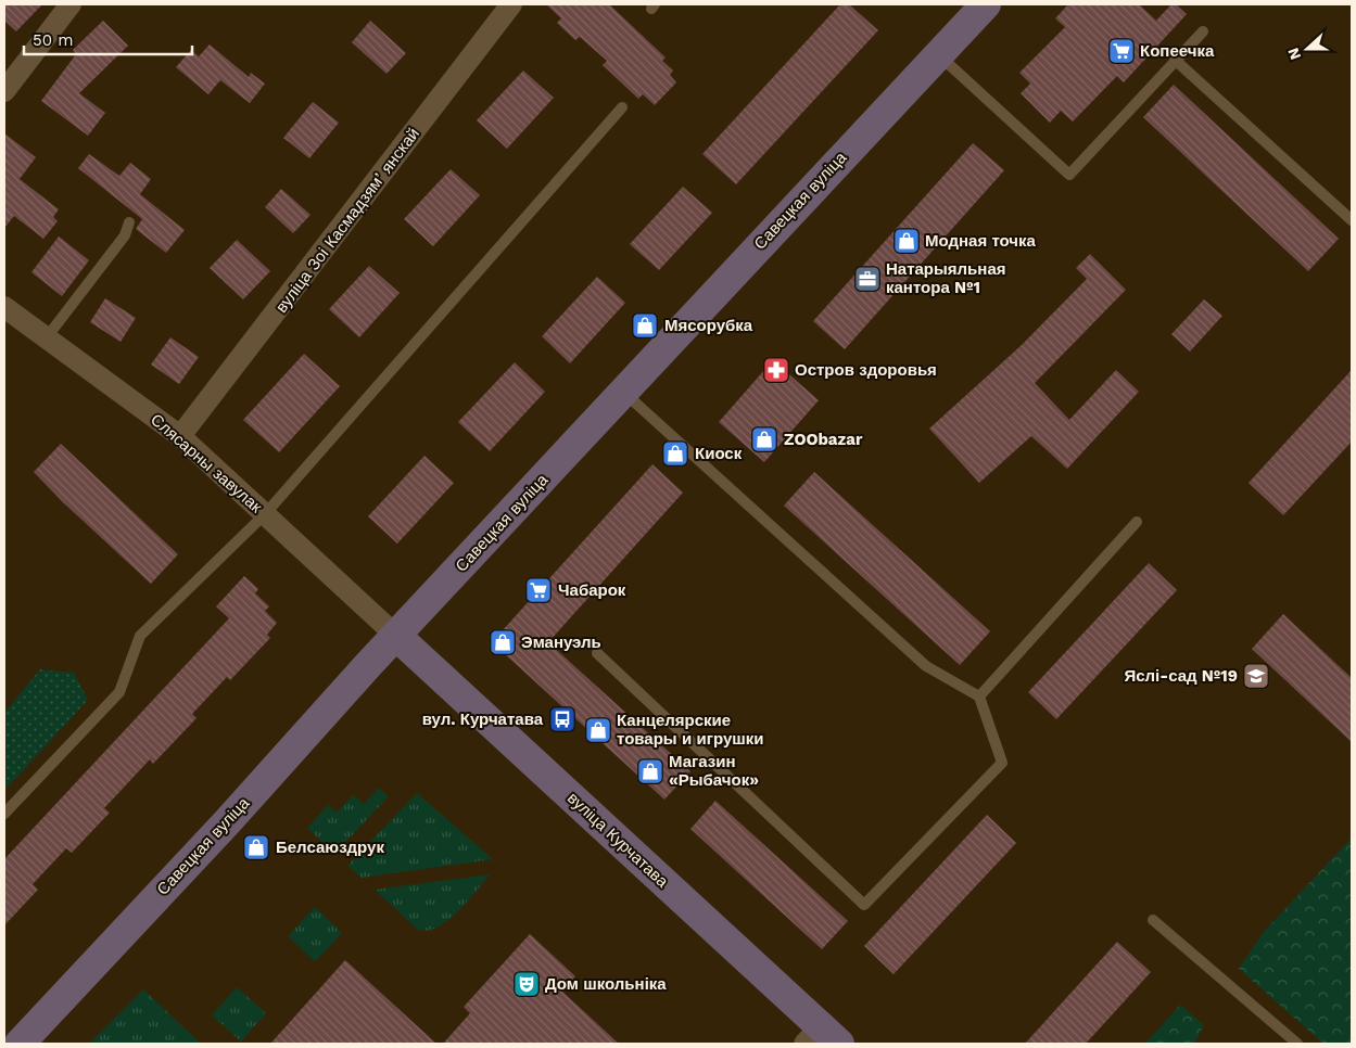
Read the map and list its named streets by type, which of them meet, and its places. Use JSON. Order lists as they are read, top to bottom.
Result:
{
  "streets": {
    "main road": ["Савецкая вуліца", "вуліца Курчатава"],
    "street": ["вуліца Зоі Касмадзямʼянскай", "Слясарны завулак"]
  },
  "crossings": [
    ["Савецкая вуліца", "Слясарны завулак"],
    ["Савецкая вуліца", "вуліца Курчатава"],
    ["вуліца Зоі Касмадзямʼянскай", "Слясарны завулак"],
    ["Слясарны завулак", "вуліца Курчатава"]
  ],
  "places": {
    "supermarket": ["Копеечка", "Чабарок"],
    "shop": [
      "Модная точка",
      "Мясорубка",
      "ZOObazar",
      "Киоск",
      "Эмануэль",
      "Канцелярские товары и игрушки",
      "Магазин «Рыбачок»",
      "Белсаюздрук"
    ],
    "office": ["Натарыяльная кантора №1"],
    "pharmacy": ["Остров здоровья"],
    "school or university": ["Яслі-сад №19"],
    "bus stop": ["вул. Курчатава"],
    "theatre": ["Дом школьніка"]
  },
  "scale_bar": "50 m",
  "north": "left"
}
